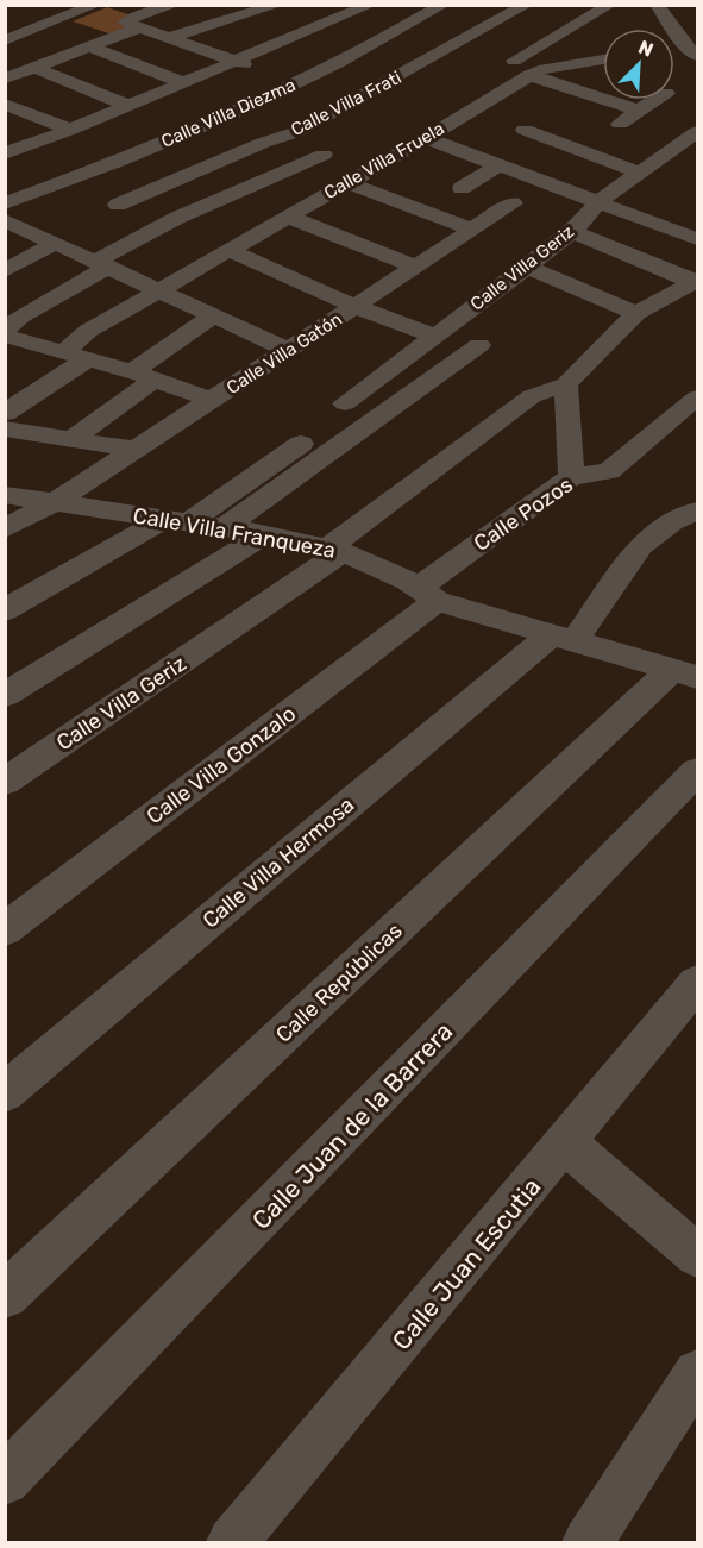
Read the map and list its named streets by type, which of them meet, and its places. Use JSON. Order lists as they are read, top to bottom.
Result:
{
  "streets": {
    "street": [
      "Calle Villa Frati",
      "Calle Villa Diezma",
      "Calle Villa Fruela",
      "Calle Villa Geriz",
      "Calle Villa Gatón",
      "Calle Pozos",
      "Calle Villa Franqueza",
      "Calle Villa Gonzalo",
      "Calle Villa Hermosa",
      "Calle Repúblicas",
      "Calle Juan de la Barrera",
      "Calle Juan Escutia"
    ]
  },
  "crossings": [
    ["Calle Villa Geriz", "Calle Villa Franqueza"],
    ["Calle Villa Gatón", "Calle Villa Franqueza"],
    ["Calle Pozos", "Calle Villa Franqueza"],
    ["Calle Pozos", "Calle Villa Gonzalo"],
    ["Calle Villa Franqueza", "Calle Villa Gonzalo"],
    ["Calle Villa Franqueza", "Calle Villa Hermosa"],
    ["Calle Villa Franqueza", "Calle Repúblicas"]
  ],
  "north": "top right"
}
